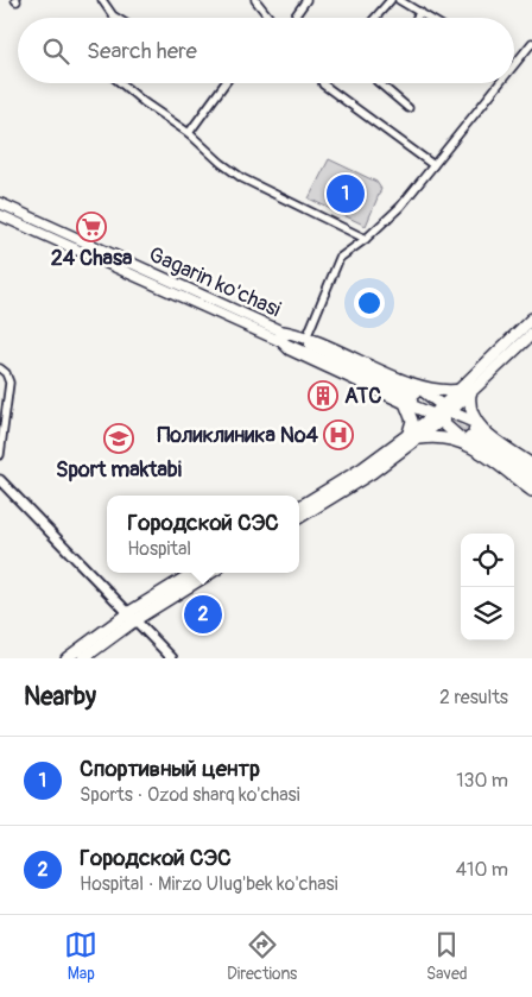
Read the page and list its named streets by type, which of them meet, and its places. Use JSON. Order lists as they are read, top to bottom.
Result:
{
  "streets": {
    "main road": ["Gagarin ko'chasi"]
  },
  "places": {
    "supermarket": ["24 Chasa"],
    "building": ["ATC"],
    "hospital": ["Поликлиника №4"],
    "school or university": ["Sport maktabi"]
  },
  "page": {
    "search": "Search here",
    "pins": ["1", "2"],
    "popup": ["Городской СЭС", "Hospital"],
    "heading": ["Nearby", "2 results"],
    "list": [
      {
        "mark": "1",
        "name": "Спортивный центр",
        "note": "Sports · Ozod sharq ko'chasi",
        "value": "130 m"
      },
      {
        "mark": "2",
        "name": "Городской СЭС",
        "note": "Hospital · Mirzo Ulug'bek ko'chasi",
        "value": "410 m"
      }
    ],
    "nav": ["Map", "Directions", "Saved"]
  }
}
